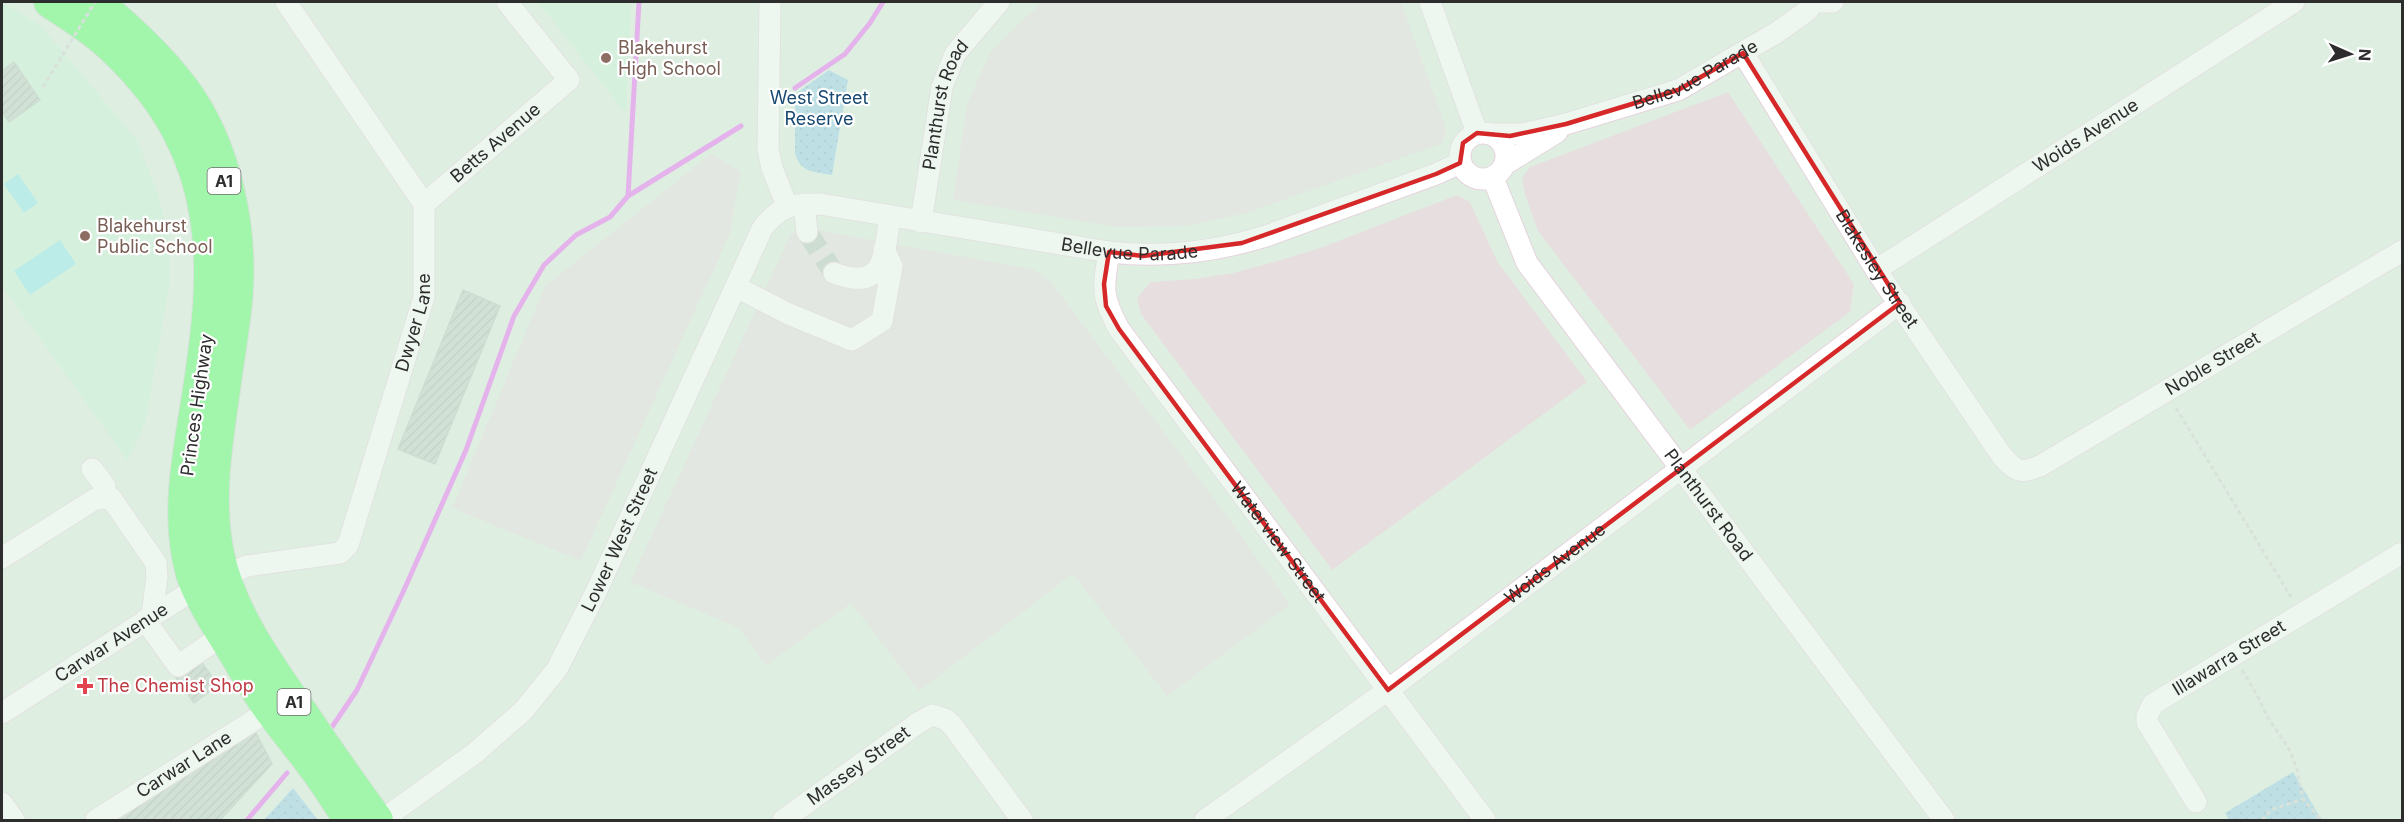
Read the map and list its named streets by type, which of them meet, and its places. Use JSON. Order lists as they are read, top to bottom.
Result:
{
  "streets": {
    "highway": ["A1", "Princes Highway"],
    "street": [
      "Bellevue Parade",
      "Planthurst Road",
      "Woids Avenue",
      "Betts Avenue",
      "Blakesley Street",
      "Dwyer Lane",
      "Noble Street",
      "Lower West Street",
      "Waterview Street",
      "Carwar Avenue",
      "Illawarra Street",
      "Carwar Lane",
      "Massey Street"
    ]
  },
  "crossings": [
    ["Bellevue Parade", "Planthurst Road"],
    ["Bellevue Parade", "Blakesley Street"],
    ["Bellevue Parade", "Lower West Street"],
    ["Bellevue Parade", "Waterview Street"],
    ["Planthurst Road", "Woids Avenue"],
    ["Woids Avenue", "Blakesley Street"],
    ["Woids Avenue", "Waterview Street"],
    ["Betts Avenue", "Dwyer Lane"],
    ["Blakesley Street", "Noble Street"],
    ["Dwyer Lane", "Princes Highway"],
    ["Dwyer Lane", "Carwar Avenue"],
    ["Princes Highway", "Carwar Avenue"],
    ["Princes Highway", "Carwar Lane"]
  ],
  "parks": ["West Street Reserve"],
  "places": {
    "other": ["Blakehurst High School", "Blakehurst Public School"],
    "health": ["The Chemist Shop"]
  },
  "north": "right"
}
